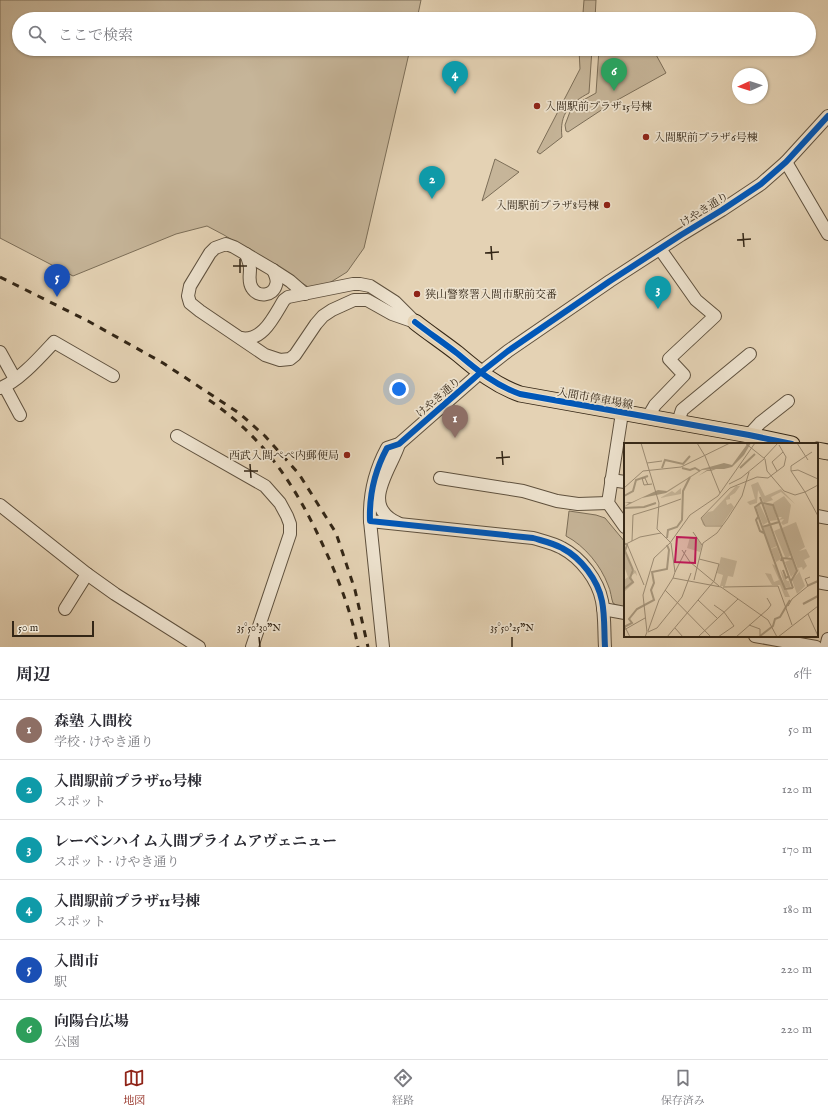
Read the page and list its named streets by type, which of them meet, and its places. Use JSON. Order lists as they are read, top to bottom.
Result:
{
  "streets": {
    "main road": ["入間市停車場線"],
    "street": ["けやき通り"]
  },
  "crossings": [
    ["けやき通り", "入間市停車場線"]
  ],
  "places": [
    "入間駅前プラザ15号棟",
    "入間駅前プラザ6号棟",
    "入間駅前プラザ8号棟",
    "狭山警察署入間市駅前交番",
    "西武入間ぺぺ内郵便局"
  ],
  "scale_bar": "50 m",
  "north": "left",
  "page": {
    "search": "ここで検索",
    "pins": [
      "6",
      "4",
      "2",
      "5",
      "3",
      "1"
    ],
    "scale": "50 m",
    "heading": ["周辺", "6件"],
    "list": [
      {
        "mark": "1",
        "name": "森塾 入間校",
        "note": "学校 · けやき通り",
        "value": "50 m"
      },
      {
        "mark": "2",
        "name": "入間駅前プラザ10号棟",
        "note": "スポット",
        "value": "120 m"
      },
      {
        "mark": "3",
        "name": "レーベンハイム入間プライムアヴェニュー",
        "note": "スポット · けやき通り",
        "value": "170 m"
      },
      {
        "mark": "4",
        "name": "入間駅前プラザ11号棟",
        "note": "スポット",
        "value": "180 m"
      },
      {
        "mark": "5",
        "name": "入間市",
        "note": "駅",
        "value": "220 m"
      },
      {
        "mark": "6",
        "name": "向陽台広場",
        "note": "公園",
        "value": "220 m"
      }
    ],
    "nav": ["地図", "経路", "保存済み"]
  },
  "coordinates": ["35°50'30\"N", "35°50'25\"N"]
}
